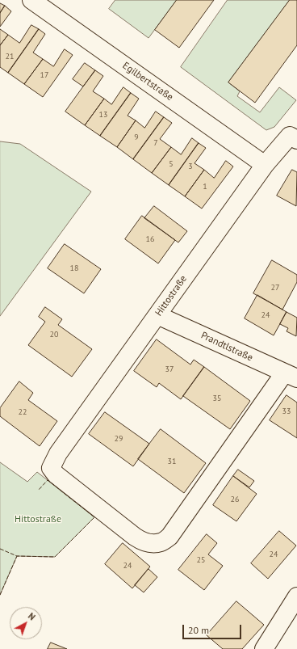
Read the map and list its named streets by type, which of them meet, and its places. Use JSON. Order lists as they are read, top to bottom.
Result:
{
  "streets": {
    "street": ["Egilbertstraße", "Hittostraße", "Prandtlstraße"]
  },
  "crossings": [
    ["Egilbertstraße", "Hittostraße"],
    ["Hittostraße", "Prandtlstraße"]
  ],
  "parks": ["Hittostraße"],
  "house_numbers": [
    "21",
    "17",
    "13",
    "9",
    "7",
    "5",
    "3",
    "1",
    "16",
    "18",
    "27",
    "24",
    "20",
    "37",
    "35",
    "33",
    "22",
    "29",
    "31",
    "26",
    "24",
    "25",
    "24"
  ],
  "scale_bar": "20 m",
  "north": "top right"
}
